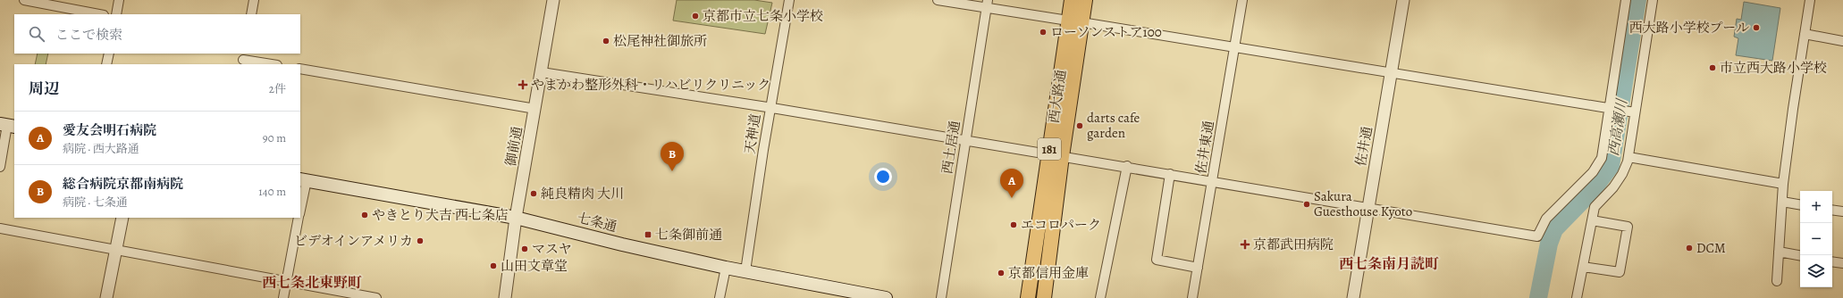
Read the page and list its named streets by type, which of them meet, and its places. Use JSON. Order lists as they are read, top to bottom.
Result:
{
  "streets": {
    "main road": ["西大路通", "181", "七条通"],
    "street": [
      "天神道",
      "御前通",
      "佐井通",
      "西土居通",
      "佐井東通"
    ]
  },
  "crossings": [
    ["天神道", "七条通"],
    ["御前通", "七条通"]
  ],
  "districts": ["西七条南月読町", "西七条北東野町"],
  "water": ["西高瀬川"],
  "places": {
    "other": [
      "京都市立七条小学校",
      "西大路小学校プール",
      "ローソンストア100",
      "松尾神社御旅所",
      "市立西大路小学校",
      "darts cafe garden",
      "純良精肉 大川",
      "Sakura Guesthouse Kyoto",
      "やきとり大吉 西七条店",
      "エコロパーク",
      "ビデオインアメリカ",
      "DCM",
      "マスヤ",
      "山田文章堂",
      "京都信用金庫"
    ],
    "health": ["やまかわ整形外科・リハビリクリニック", "京都武田病院"],
    "transit": ["七条御前通"]
  },
  "page": {
    "search": "ここで検索",
    "heading": ["周辺", "2件"],
    "list": [
      {
        "mark": "A",
        "name": "愛友会明石病院",
        "note": "病院 · 西大路通",
        "value": "90 m"
      },
      {
        "mark": "B",
        "name": "総合病院京都南病院",
        "note": "病院 · 七条通",
        "value": "140 m"
      }
    ],
    "pins": ["B", "A"],
    "map_buttons": ["+", "−"]
  }
}
